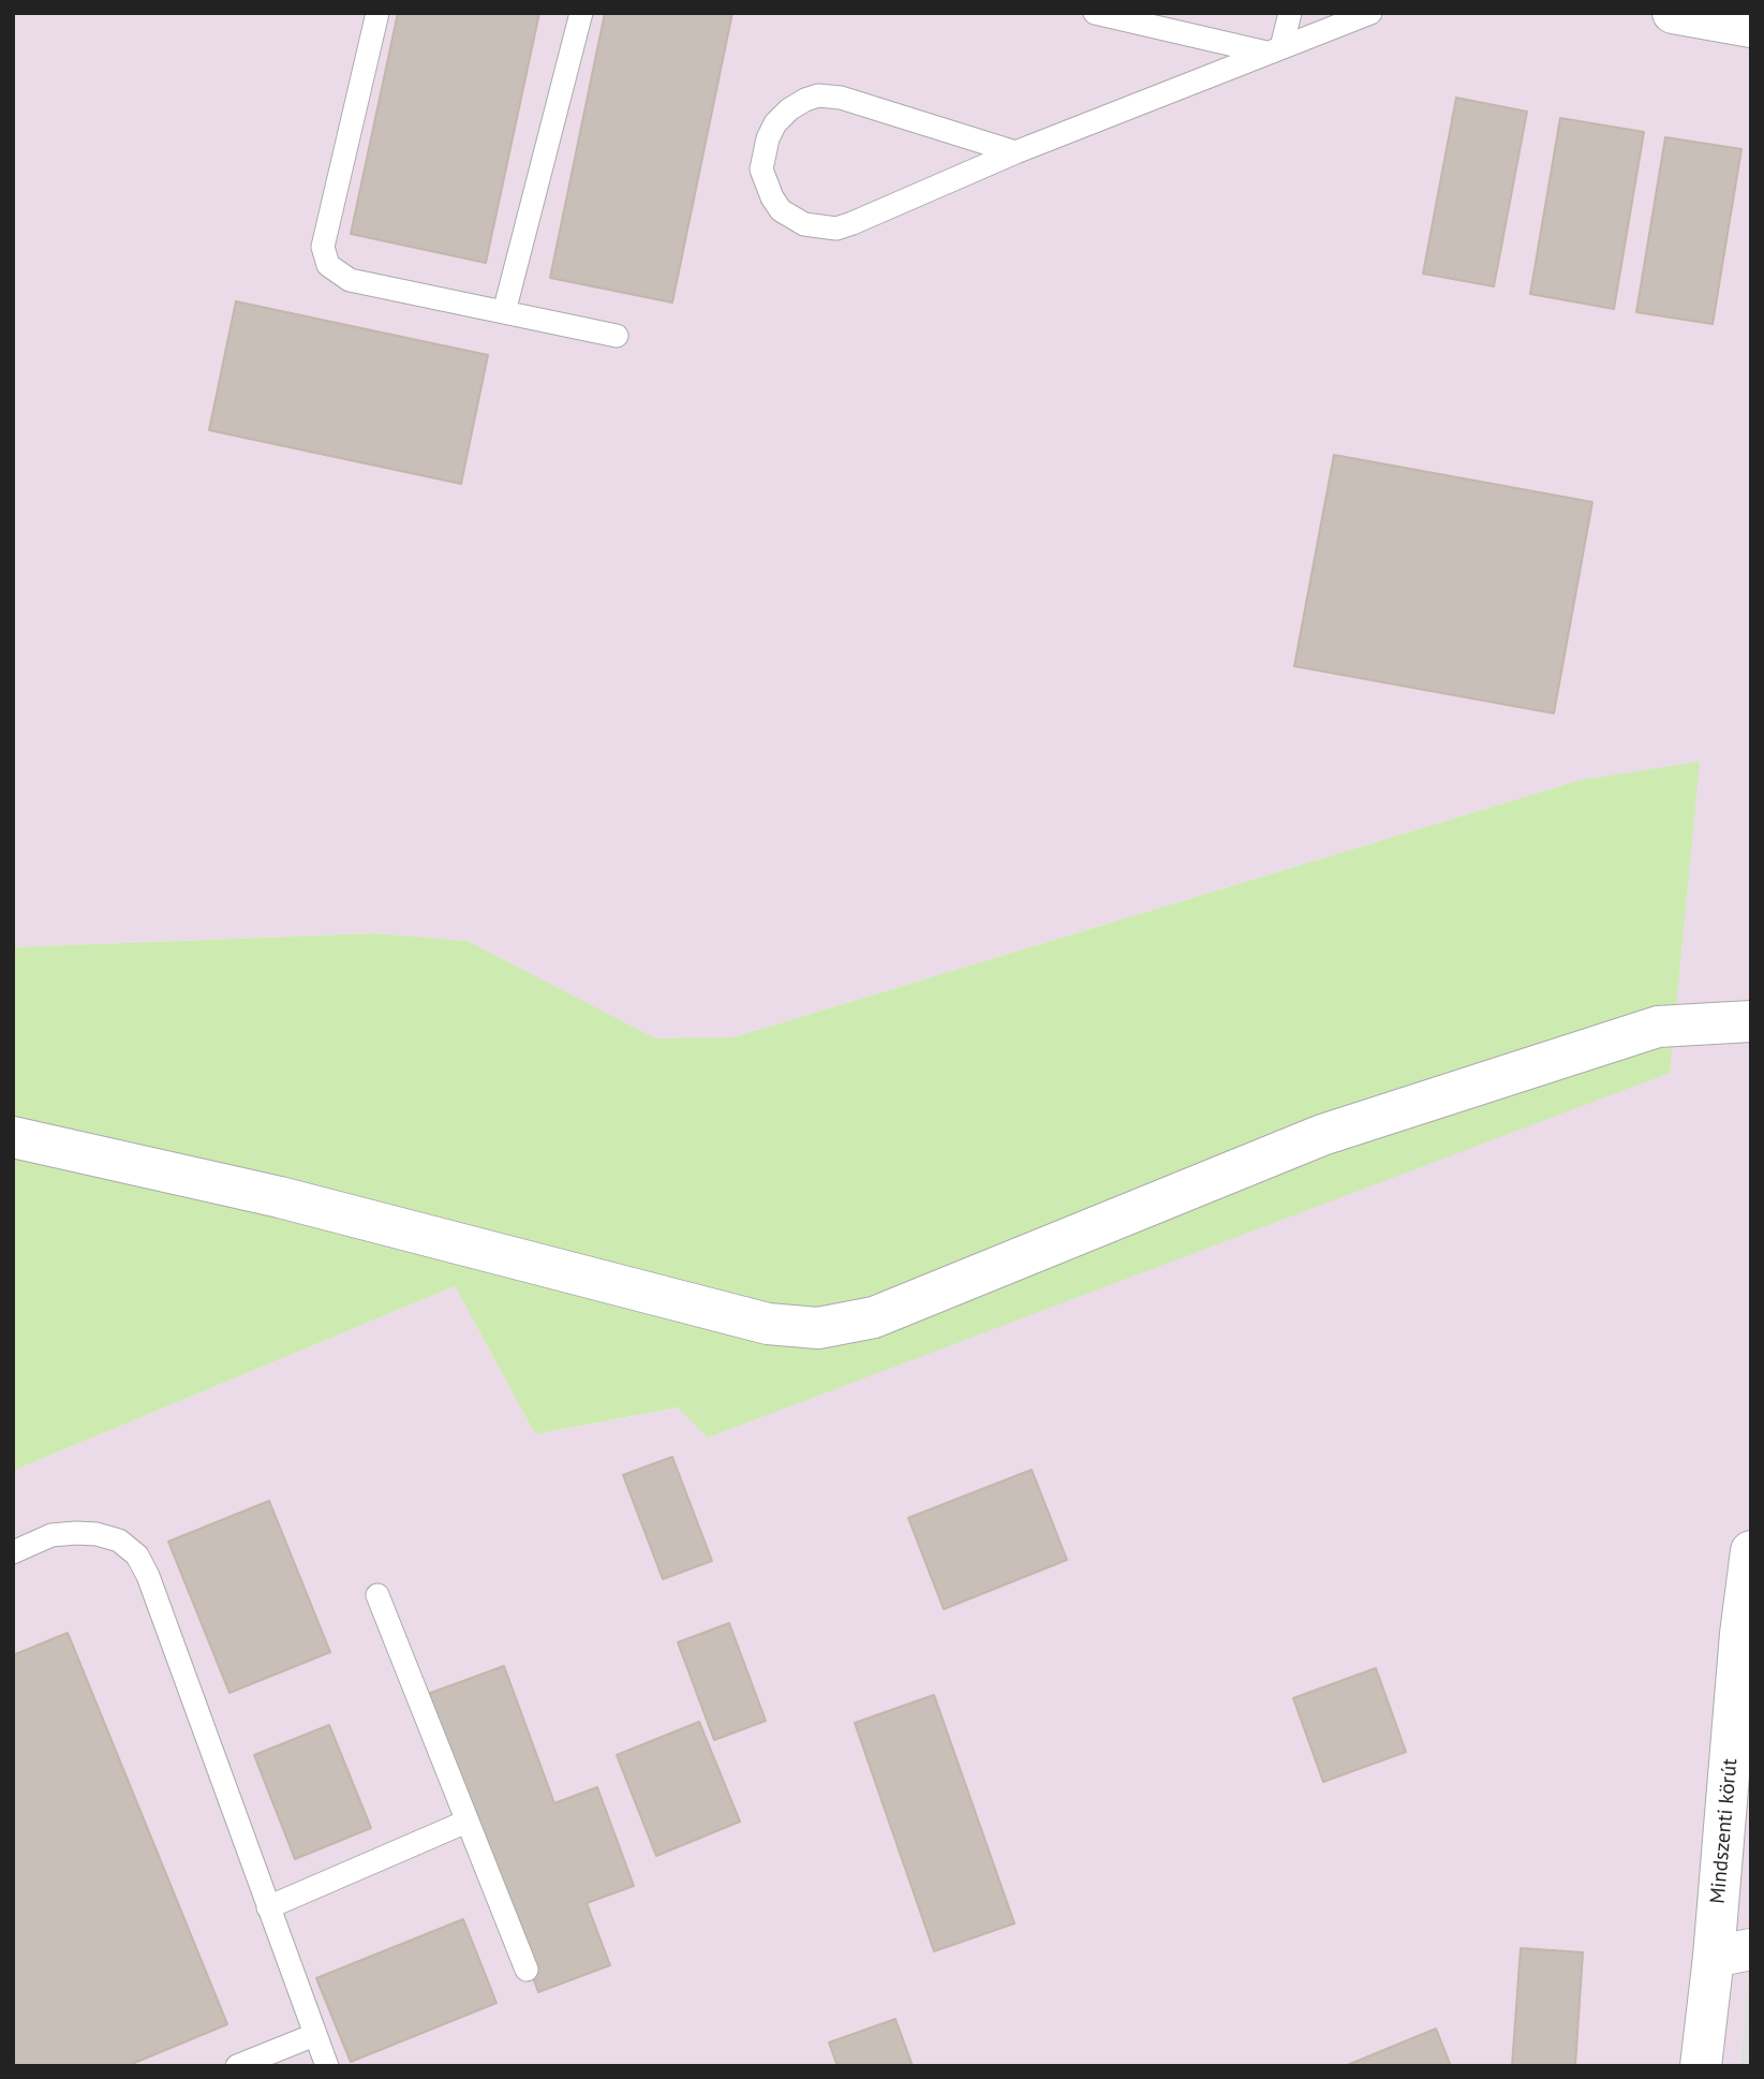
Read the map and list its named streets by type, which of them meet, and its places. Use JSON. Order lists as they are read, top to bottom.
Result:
{
  "streets": {
    "street": ["Mindszenti körút"]
  }
}
